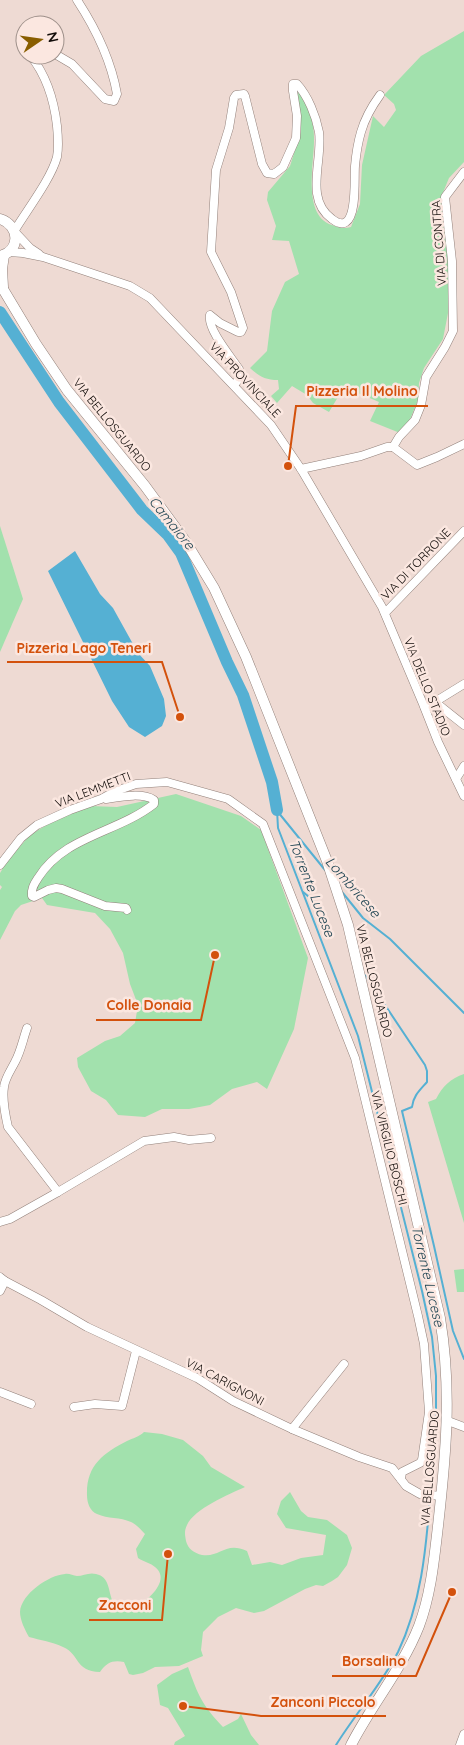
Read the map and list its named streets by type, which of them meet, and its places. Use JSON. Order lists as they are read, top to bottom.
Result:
{
  "streets": {
    "main road": ["VIA PROVINCIALE", "VIA BELLOSGUARDO"],
    "street": [
      "VIA DI CONTRA",
      "VIA DI TORRONE",
      "VIA DELLO STADIO",
      "VIA LEMMETTI",
      "VIA VIRGILIO BOSCHI",
      "VIA CARIGNONI"
    ]
  },
  "crossings": [
    ["VIA PROVINCIALE", "VIA DI TORRONE"],
    ["VIA PROVINCIALE", "VIA DELLO STADIO"],
    ["VIA BELLOSGUARDO", "VIA CARIGNONI"],
    ["VIA DI TORRONE", "VIA DELLO STADIO"],
    ["VIA LEMMETTI", "VIA VIRGILIO BOSCHI"],
    ["VIA VIRGILIO BOSCHI", "VIA CARIGNONI"]
  ],
  "water": ["Camaiore", "Lombricese", "Torrente Lucese"],
  "places": [
    "Pizzeria Il Molino",
    "Pizzeria Lago Teneri",
    "Colle Donaia",
    "Zacconi",
    "Borsalino",
    "Zanconi Piccolo"
  ],
  "north": "right"
}
